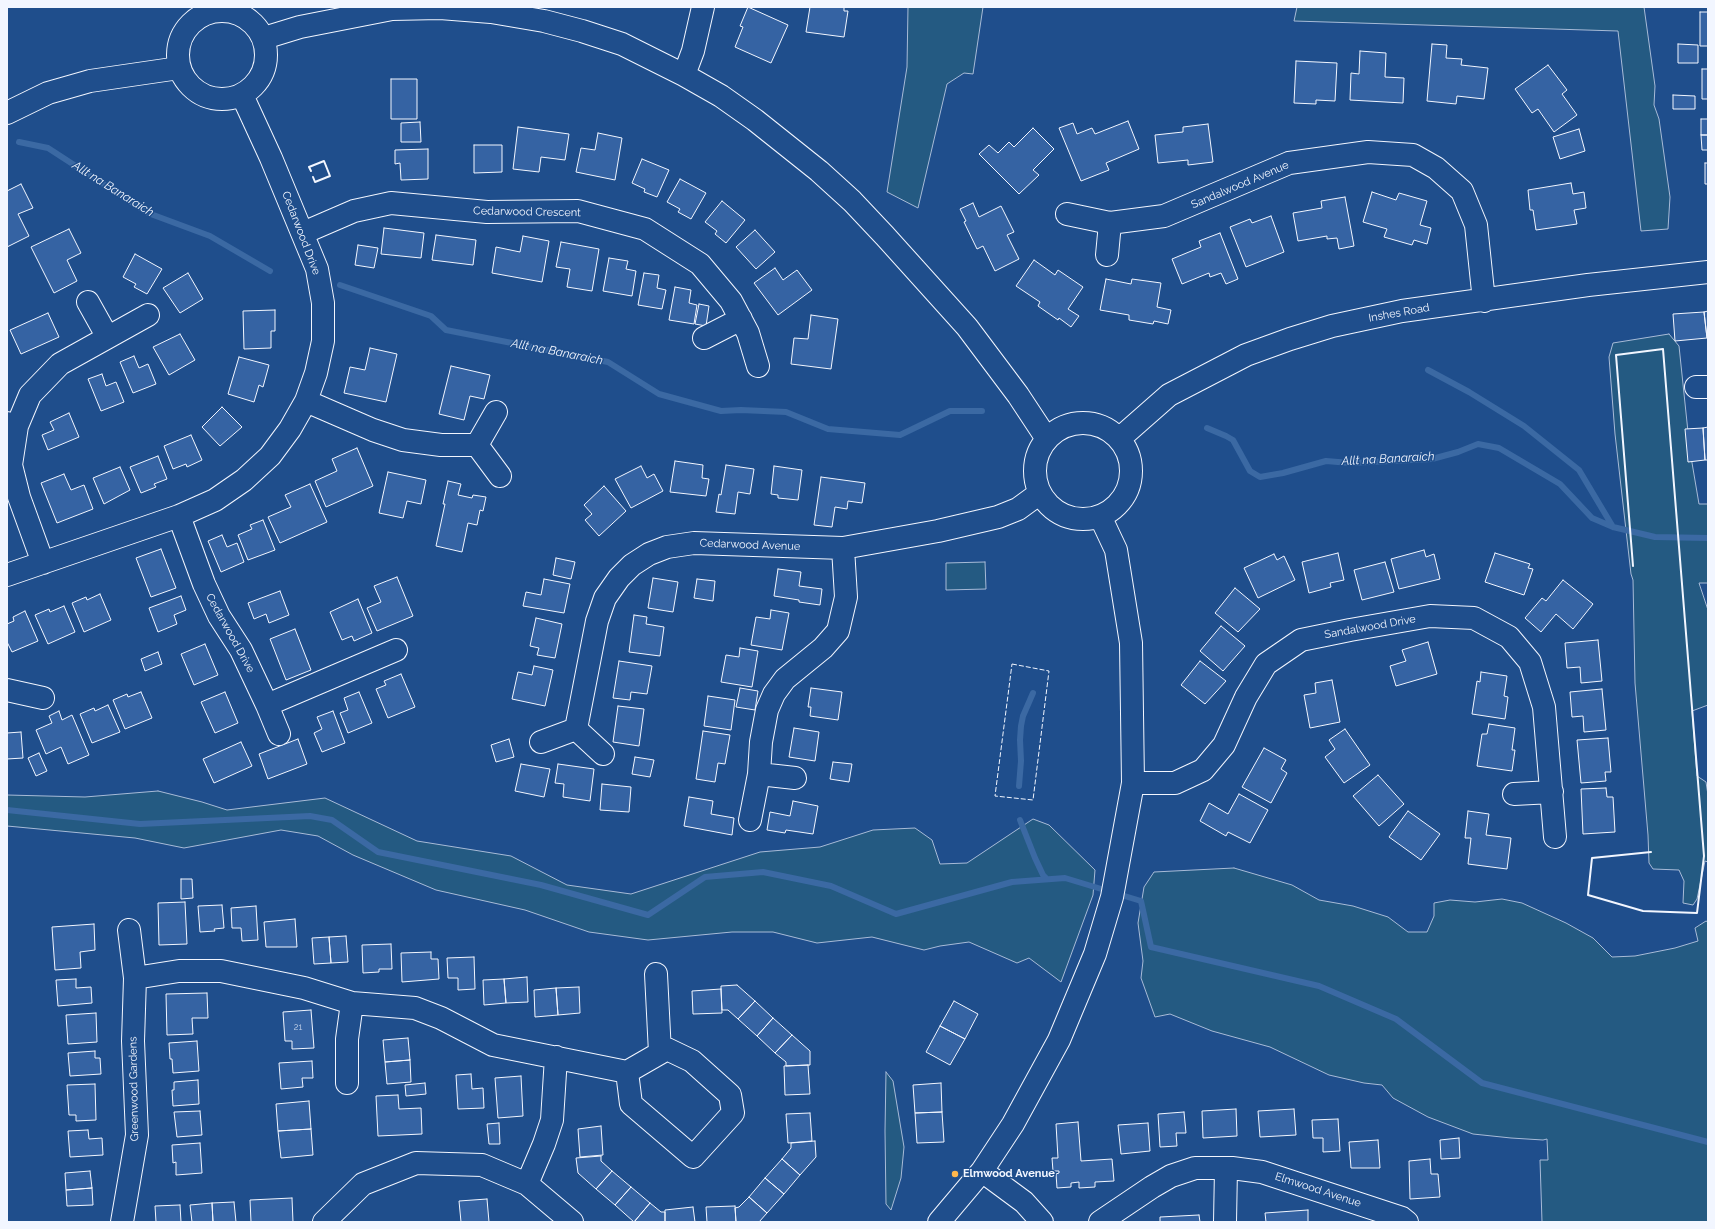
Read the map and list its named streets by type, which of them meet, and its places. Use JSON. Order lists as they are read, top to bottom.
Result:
{
  "streets": {
    "street": [
      "Sandalwood Avenue",
      "Cedarwood Crescent",
      "Cedarwood Drive",
      "Inshes Road",
      "Cedarwood Avenue",
      "Sandalwood Drive",
      "Greenwood Gardens",
      "Elmwood Avenue"
    ]
  },
  "crossings": [
    ["Sandalwood Avenue", "Inshes Road"],
    ["Cedarwood Crescent", "Cedarwood Drive"],
    ["Inshes Road", "Cedarwood Avenue"]
  ],
  "water": ["Allt na Banaraich"],
  "places": ["Elmwood Avenue"],
  "house_numbers": ["21"]
}
